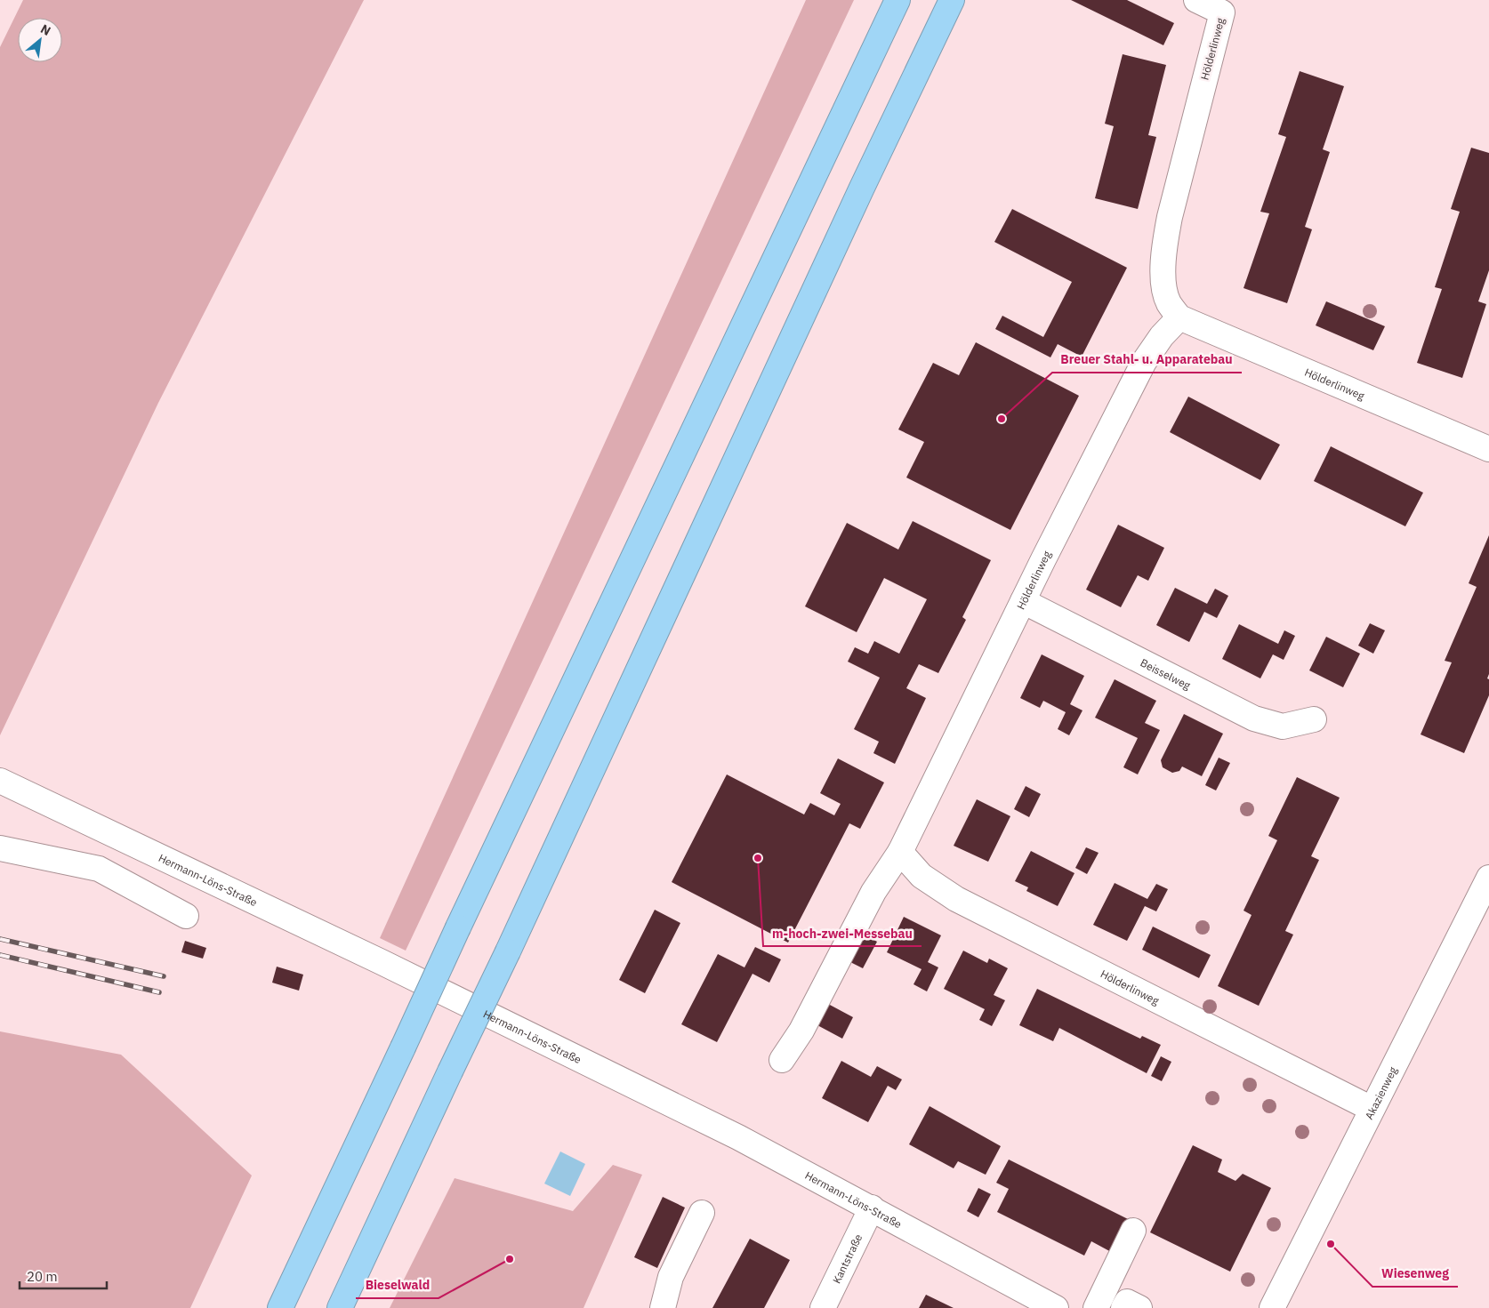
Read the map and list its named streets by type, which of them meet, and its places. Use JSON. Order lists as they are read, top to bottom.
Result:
{
  "streets": {
    "street": [
      "Hölderlinweg",
      "Beisselweg",
      "Hermann-Löns-Straße",
      "Akazienweg",
      "Kantstraße"
    ]
  },
  "crossings": [
    ["Hölderlinweg", "Beisselweg"],
    ["Hölderlinweg", "Akazienweg"],
    ["Hermann-Löns-Straße", "Kantstraße"]
  ],
  "places": [
    "Breuer Stahl- u. Apparatebau",
    "m-hoch-zwei-Messebau",
    "Wiesenweg",
    "Bieselwald"
  ],
  "scale_bar": "20 m",
  "north": "top right"
}
